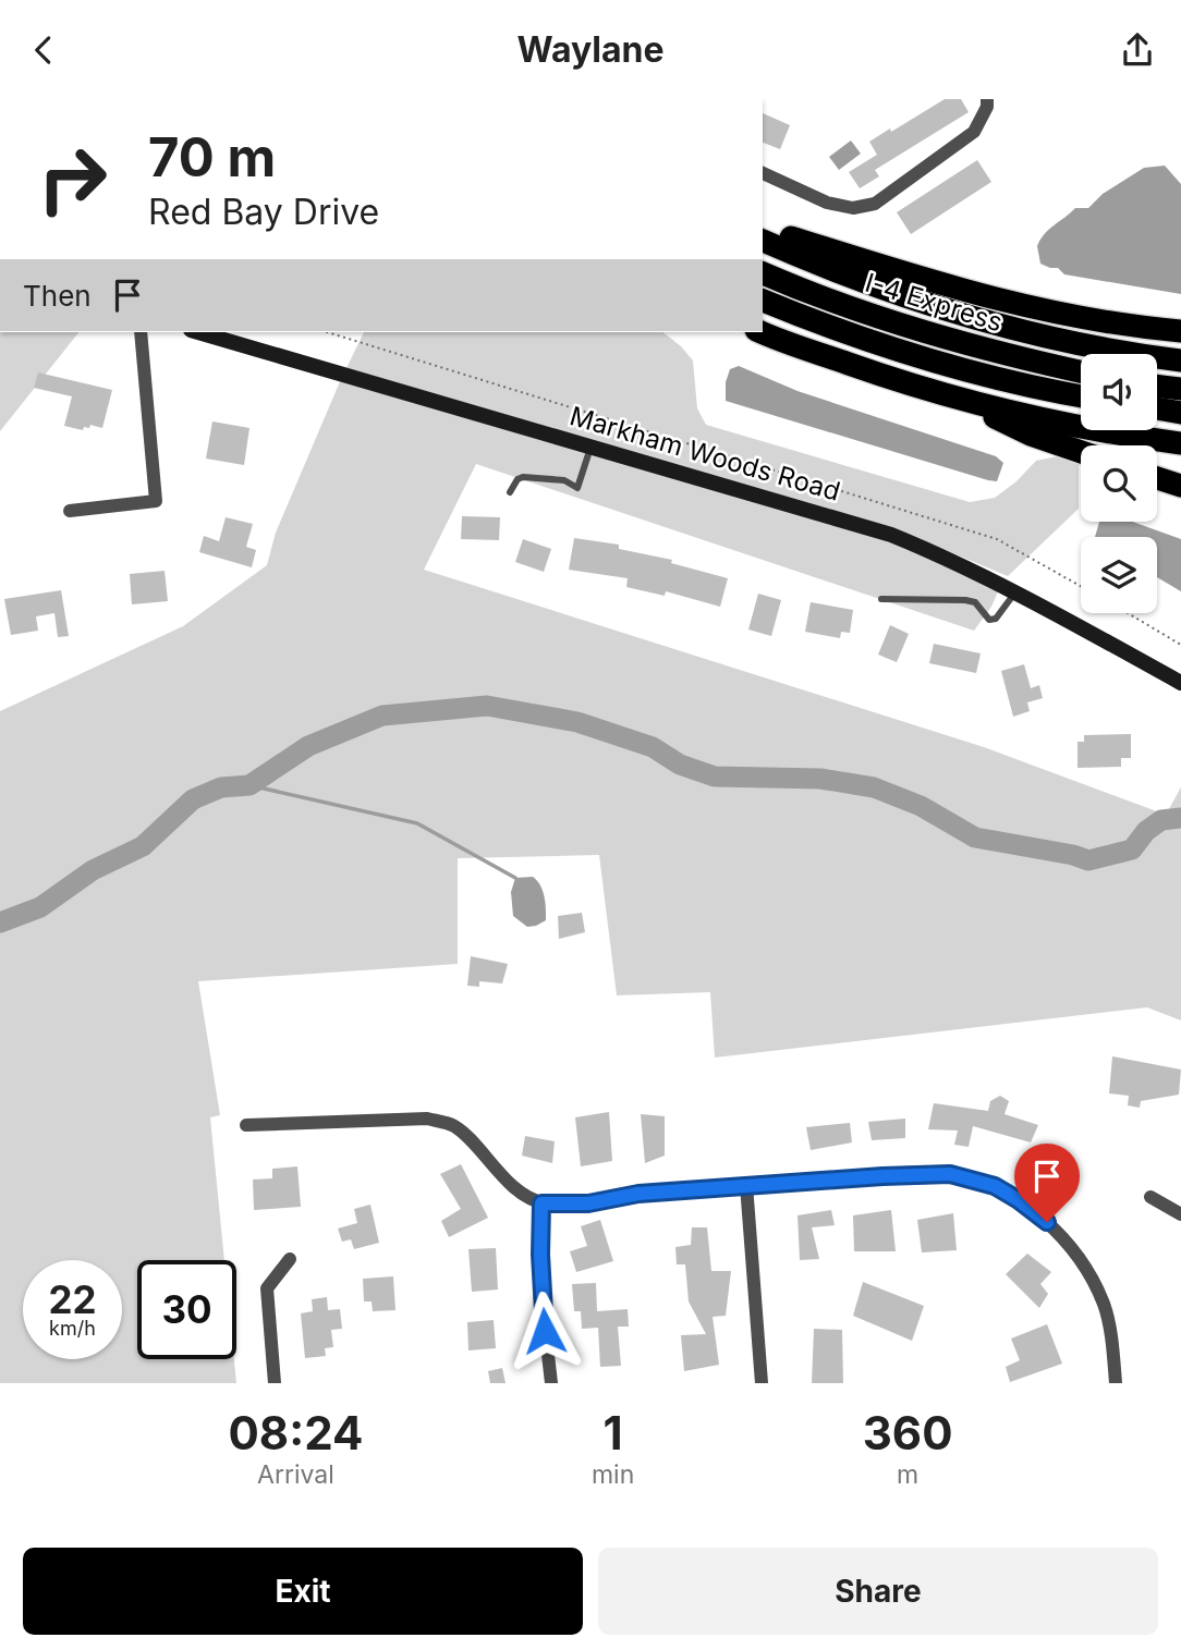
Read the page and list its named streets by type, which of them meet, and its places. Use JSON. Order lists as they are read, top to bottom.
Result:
{
  "streets": {
    "highway": ["I-4 Express"],
    "main road": ["Markham Woods Road"]
  },
  "page": {
    "header": "Waylane",
    "turn": ["70 m", "Red Bay Drive"],
    "then": "Then",
    "speed": "22 km/h",
    "limit": "30",
    "eta": [
      "08:24",
      "Arrival",
      "1",
      "min",
      "360",
      "m"
    ],
    "buttons": ["Exit", "Share"]
  }
}
